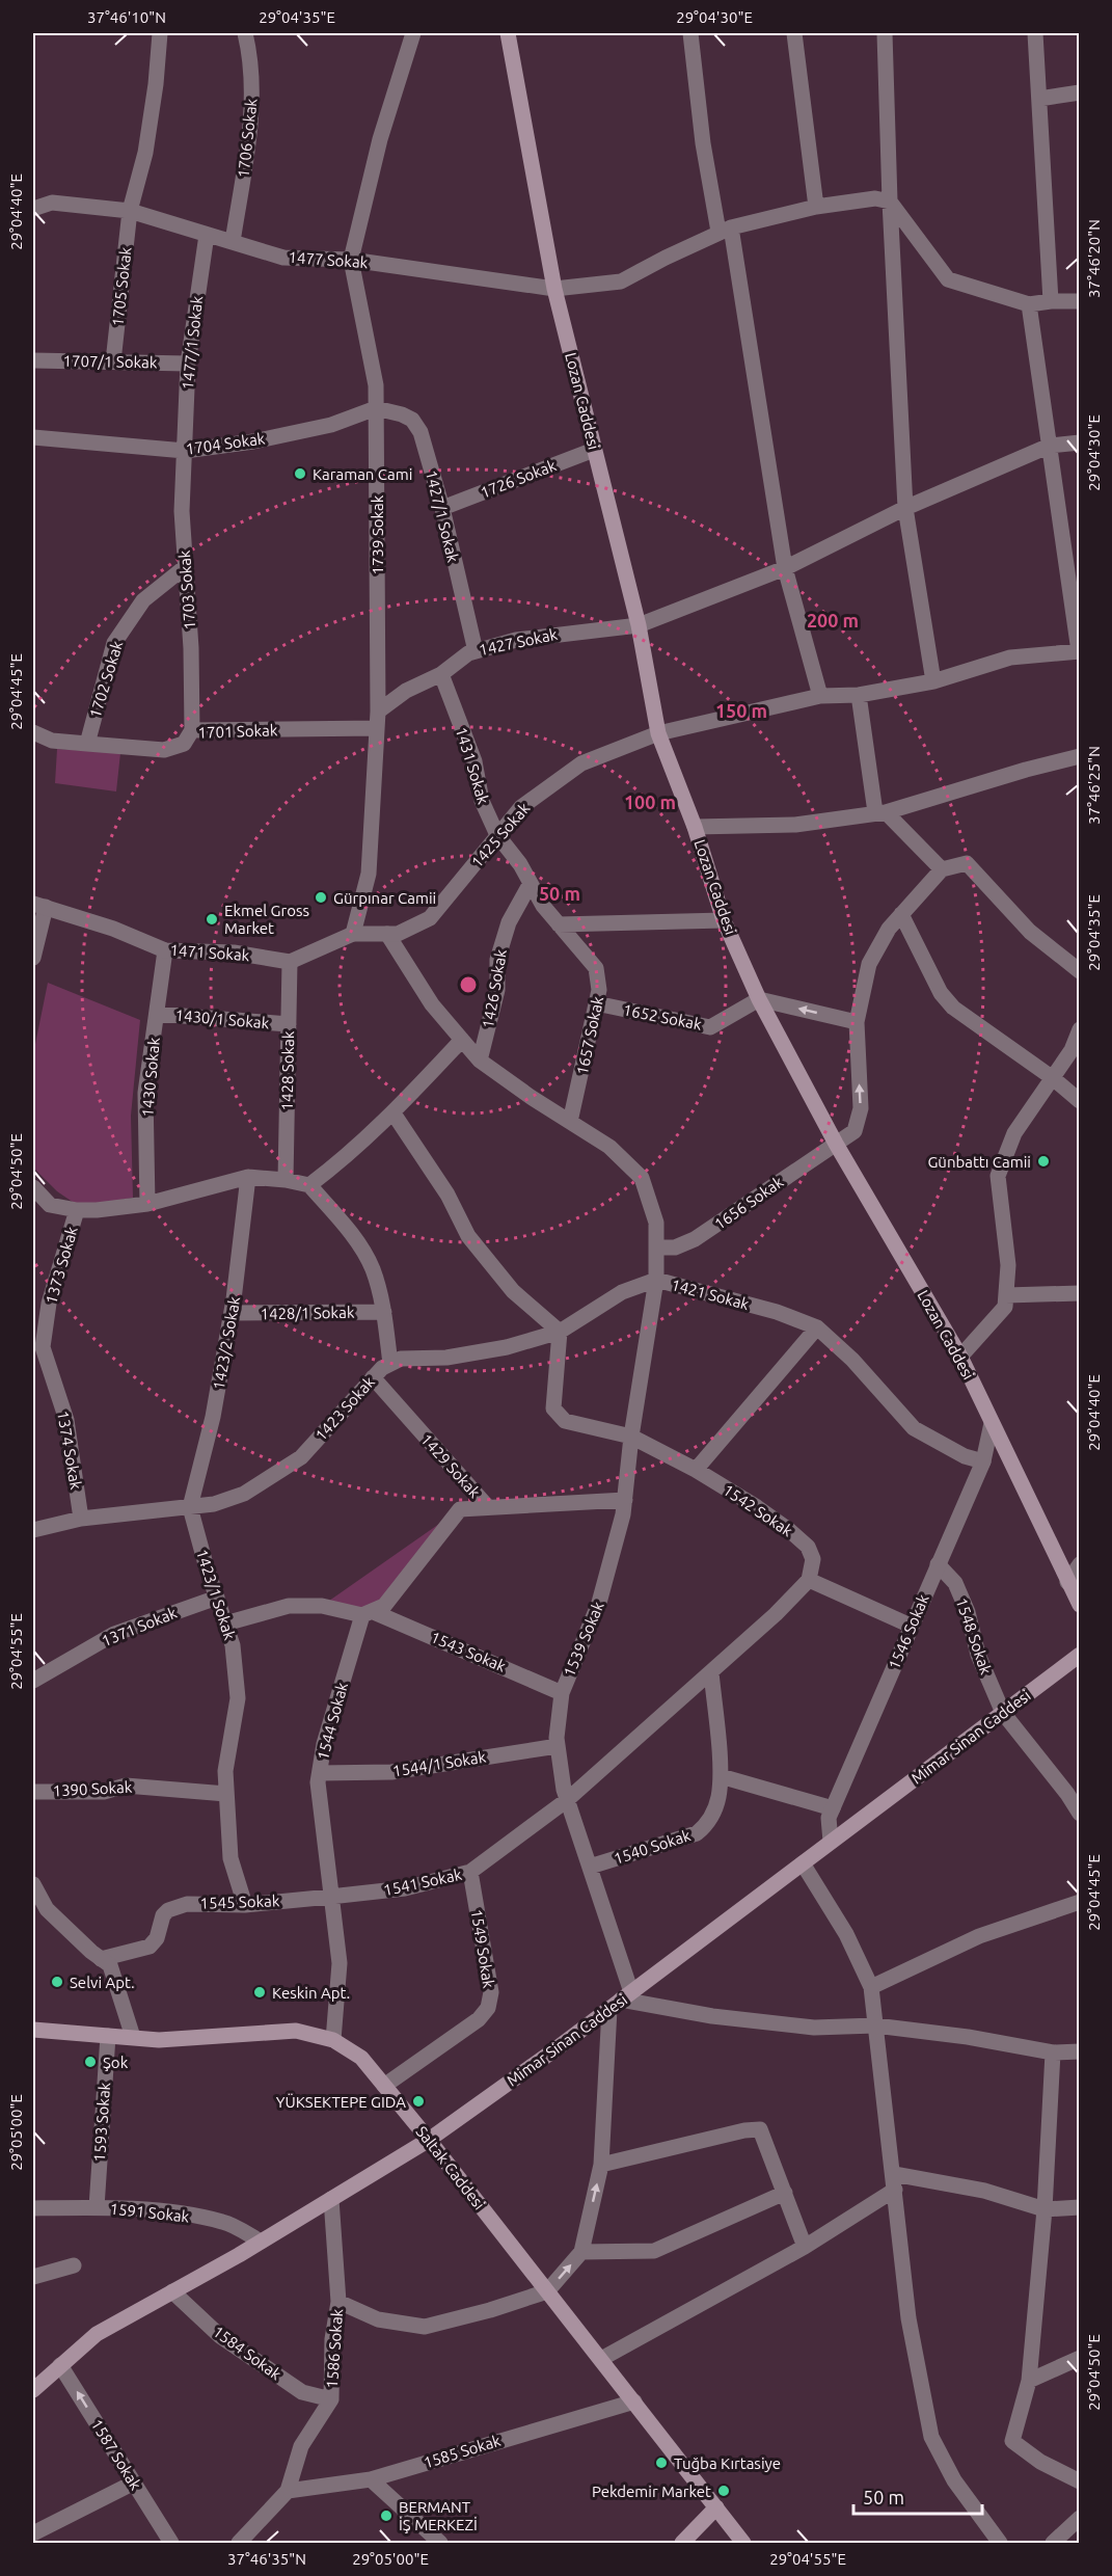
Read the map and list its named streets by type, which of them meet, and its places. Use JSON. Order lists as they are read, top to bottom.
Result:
{
  "streets": {
    "main road": ["Lozan Caddesi", "Mimar Sinan Caddesi", "Saltak Caddesi"],
    "street": [
      "1706 Sokak",
      "1477 Sokak",
      "1705 Sokak",
      "1477/1 Sokak",
      "1707/1 Sokak",
      "1704 Sokak",
      "1726 Sokak",
      "1427/1 Sokak",
      "1739 Sokak",
      "1703 Sokak",
      "1427 Sokak",
      "1702 Sokak",
      "1701 Sokak",
      "1431 Sokak",
      "1425 Sokak",
      "1471 Sokak",
      "1426 Sokak",
      "1652 Sokak",
      "1430/1 Sokak",
      "1657 Sokak",
      "1428 Sokak",
      "1430 Sokak",
      "1656 Sokak",
      "1373 Sokak",
      "1421 Sokak",
      "1428/1 Sokak",
      "1423/2 Sokak",
      "1423 Sokak",
      "1374 Sokak",
      "1429 Sokak",
      "1542 Sokak",
      "1423/1 Sokak",
      "1371 Sokak",
      "1546 Sokak",
      "1548 Sokak",
      "1539 Sokak",
      "1543 Sokak",
      "1544 Sokak",
      "1544/1 Sokak",
      "1390 Sokak",
      "1540 Sokak",
      "1541 Sokak",
      "1545 Sokak",
      "1549 Sokak",
      "1593 Sokak",
      "1591 Sokak",
      "1586 Sokak",
      "1584 Sokak",
      "1585 Sokak",
      "1587 Sokak"
    ]
  },
  "crossings": [
    ["1706 Sokak", "1477 Sokak"],
    ["1477 Sokak", "1705 Sokak"],
    ["1477 Sokak", "1477/1 Sokak"],
    ["1477 Sokak", "Lozan Caddesi"],
    ["1477 Sokak", "1739 Sokak"],
    ["1705 Sokak", "1707/1 Sokak"],
    ["1477/1 Sokak", "1707/1 Sokak"],
    ["1477/1 Sokak", "1704 Sokak"],
    ["1477/1 Sokak", "1703 Sokak"],
    ["Lozan Caddesi", "1726 Sokak"],
    ["Lozan Caddesi", "1427 Sokak"],
    ["Lozan Caddesi", "1425 Sokak"],
    ["Lozan Caddesi", "1652 Sokak"],
    ["Lozan Caddesi", "1656 Sokak"],
    ["Lozan Caddesi", "1546 Sokak"],
    ["1704 Sokak", "1427/1 Sokak"],
    ["1704 Sokak", "1739 Sokak"],
    ["1704 Sokak", "1703 Sokak"],
    ["1726 Sokak", "1427/1 Sokak"],
    ["1427/1 Sokak", "1739 Sokak"],
    ["1427/1 Sokak", "1427 Sokak"],
    ["1739 Sokak", "1427 Sokak"],
    ["1739 Sokak", "1701 Sokak"],
    ["1703 Sokak", "1702 Sokak"],
    ["1703 Sokak", "1701 Sokak"],
    ["1427 Sokak", "1431 Sokak"],
    ["1702 Sokak", "1701 Sokak"],
    ["1431 Sokak", "1425 Sokak"],
    ["1431 Sokak", "1426 Sokak"],
    ["1431 Sokak", "1657 Sokak"],
    ["1425 Sokak", "1421 Sokak"],
    ["1471 Sokak", "1428 Sokak"],
    ["1471 Sokak", "1430 Sokak"],
    ["1426 Sokak", "1657 Sokak"],
    ["1426 Sokak", "1421 Sokak"],
    ["1652 Sokak", "1657 Sokak"],
    ["1430/1 Sokak", "1428 Sokak"],
    ["1430/1 Sokak", "1430 Sokak"],
    ["1657 Sokak", "1421 Sokak"],
    ["1656 Sokak", "1421 Sokak"],
    ["1373 Sokak", "1374 Sokak"],
    ["1421 Sokak", "1423 Sokak"],
    ["1421 Sokak", "1546 Sokak"],
    ["1421 Sokak", "1539 Sokak"],
    ["1428/1 Sokak", "1423/2 Sokak"],
    ["1423/2 Sokak", "1423 Sokak"],
    ["1423/2 Sokak", "1423/1 Sokak"],
    ["1423 Sokak", "1374 Sokak"],
    ["1423 Sokak", "1429 Sokak"],
    ["1423 Sokak", "1542 Sokak"],
    ["1423 Sokak", "1423/1 Sokak"],
    ["1423 Sokak", "1539 Sokak"],
    ["1429 Sokak", "1539 Sokak"],
    ["1429 Sokak", "1544 Sokak"],
    ["1542 Sokak", "1539 Sokak"],
    ["1423/1 Sokak", "1371 Sokak"],
    ["1423/1 Sokak", "1543 Sokak"],
    ["1423/1 Sokak", "1390 Sokak"],
    ["1423/1 Sokak", "1545 Sokak"],
    ["1546 Sokak", "1548 Sokak"],
    ["1546 Sokak", "Mimar Sinan Caddesi"],
    ["1548 Sokak", "Mimar Sinan Caddesi"],
    ["1539 Sokak", "1543 Sokak"],
    ["1539 Sokak", "Mimar Sinan Caddesi"],
    ["1539 Sokak", "1544/1 Sokak"],
    ["1539 Sokak", "1540 Sokak"],
    ["1539 Sokak", "1541 Sokak"],
    ["1543 Sokak", "1544 Sokak"],
    ["1544 Sokak", "1544/1 Sokak"],
    ["1544 Sokak", "1541 Sokak"],
    ["1544 Sokak", "1545 Sokak"],
    ["1544 Sokak", "Saltak Caddesi"],
    ["Mimar Sinan Caddesi", "Saltak Caddesi"],
    ["Mimar Sinan Caddesi", "1591 Sokak"],
    ["Mimar Sinan Caddesi", "1586 Sokak"],
    ["Mimar Sinan Caddesi", "1584 Sokak"],
    ["Mimar Sinan Caddesi", "1587 Sokak"],
    ["1541 Sokak", "1545 Sokak"],
    ["1541 Sokak", "1549 Sokak"],
    ["1549 Sokak", "Saltak Caddesi"],
    ["1593 Sokak", "Saltak Caddesi"],
    ["1593 Sokak", "1591 Sokak"],
    ["Saltak Caddesi", "1585 Sokak"],
    ["1586 Sokak", "1584 Sokak"],
    ["1586 Sokak", "1585 Sokak"]
  ],
  "one_way": ["1587 Sokak"],
  "places": [
    "Karaman Cami",
    "Gürpınar Camii",
    "Ekmel Gross Market",
    "Günbattı Camii",
    "Selvi Apt.",
    "Keskin Apt.",
    "Şok",
    "YÜKSEKTEPE GIDA",
    "Tuğba Kırtasiye",
    "Pekdemir Market",
    "BERMANT İŞ MERKEZİ"
  ],
  "scale_bar": "50 m",
  "coordinates": [
    "37°46'10\"N",
    "29°04'35\"E",
    "29°04'30\"E",
    "29°04'40\"E",
    "37°46'20\"N",
    "29°04'45\"E",
    "37°46'25\"N",
    "29°04'50\"E",
    "29°04'55\"E",
    "29°05'00\"E",
    "37°46'35\"N"
  ],
  "rings": [
    "200 m",
    "150 m",
    "100 m",
    "50 m"
  ]
}
